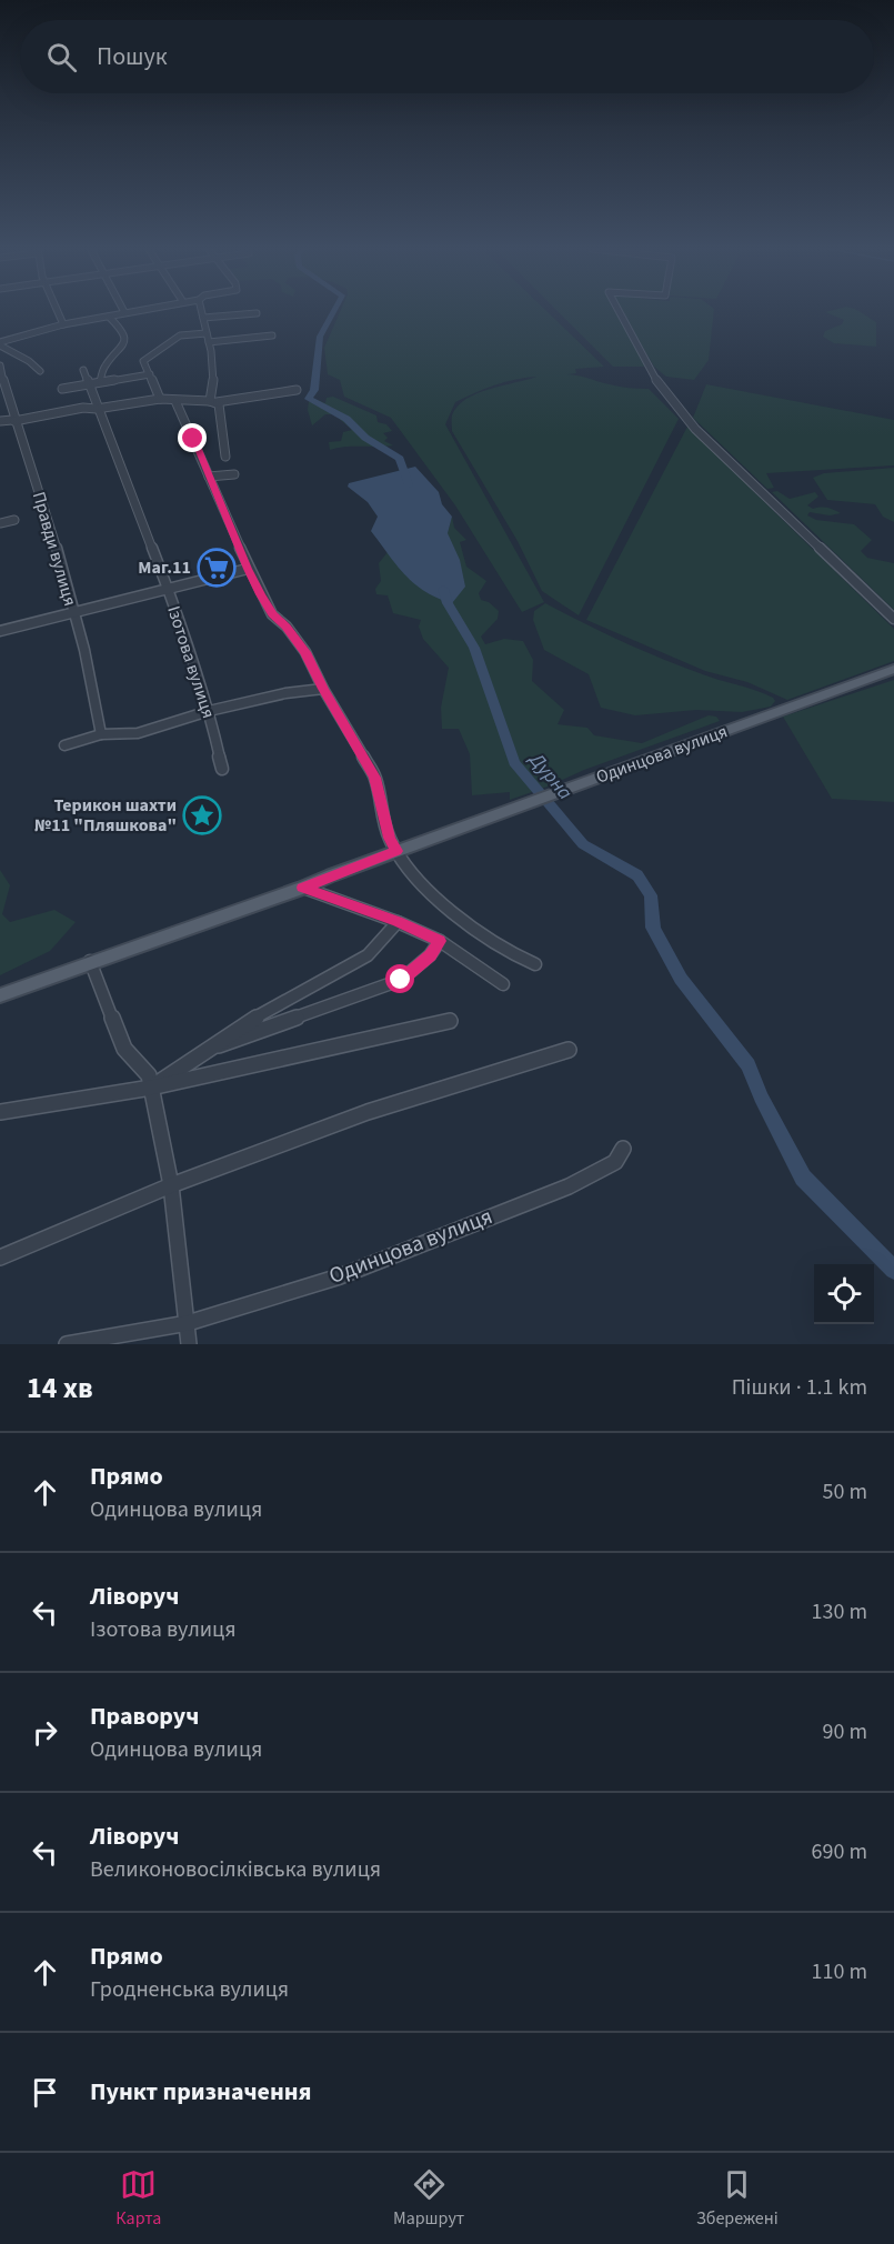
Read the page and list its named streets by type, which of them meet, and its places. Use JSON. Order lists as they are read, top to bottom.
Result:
{
  "streets": {
    "main road": ["Одинцова вулиця"],
    "street": ["Правди вулиця", "Ізотова вулиця"]
  },
  "water": ["Дурна"],
  "places": {
    "supermarket": ["Маг.11"],
    "place": ["Терикон шахти №11 \"Пляшкова\""]
  },
  "page": {
    "search": "Пошук",
    "heading": ["14 хв", "Пішки · 1.1 km"],
    "list": [
      ["Прямо", "Одинцова вулиця", "50 m"],
      ["Ліворуч", "Ізотова вулиця", "130 m"],
      ["Праворуч", "Одинцова вулиця", "90 m"],
      ["Ліворуч", "Великоновосілківська вулиця", "690 m"],
      ["Прямо", "Гродненська вулиця", "110 m"],
      "Пункт призначення"
    ],
    "nav": ["Карта", "Маршрут", "Збережені"]
  }
}
